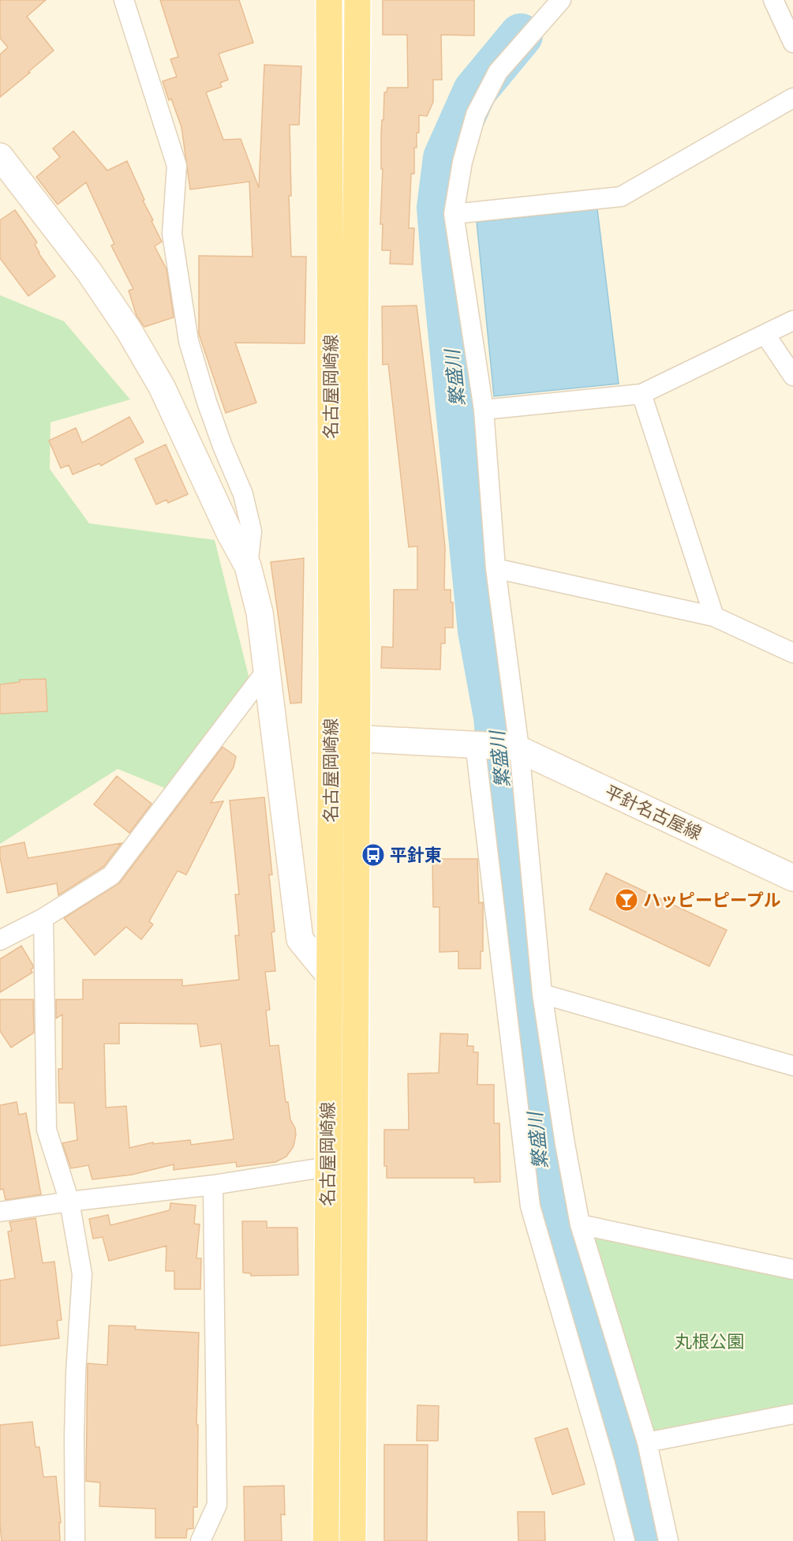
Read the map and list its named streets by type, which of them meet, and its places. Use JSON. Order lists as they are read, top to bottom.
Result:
{
  "streets": {
    "main road": ["名古屋岡崎線"],
    "street": ["平針名古屋線"]
  },
  "water": ["繁盛川"],
  "parks": ["丸根公園"],
  "places": {
    "bus stop": ["平針東"],
    "bar": ["ハッピーピープル"]
  }
}
